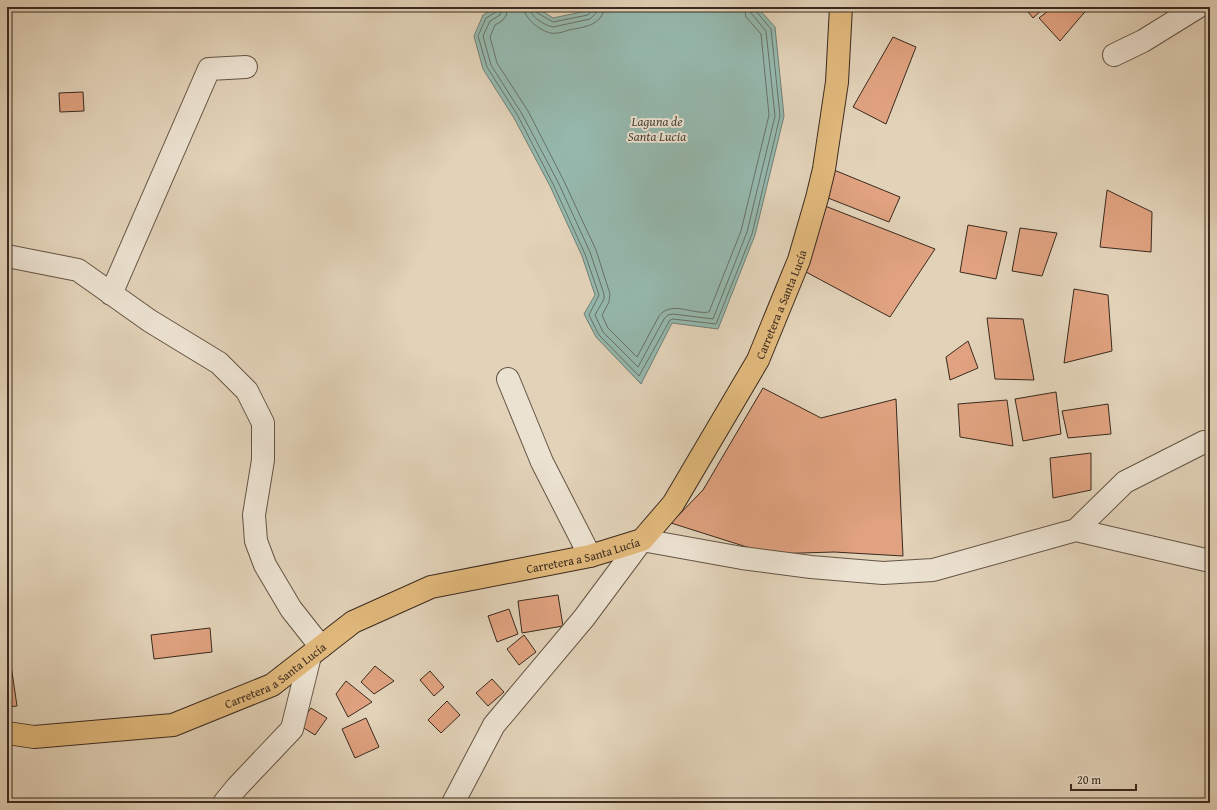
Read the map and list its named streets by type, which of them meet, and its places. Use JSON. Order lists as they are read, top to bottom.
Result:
{
  "streets": {
    "main road": ["Carretera a Santa Lucía"]
  },
  "water": ["Laguna de Santa Lucia"],
  "scale_bar": "20 m"
}
